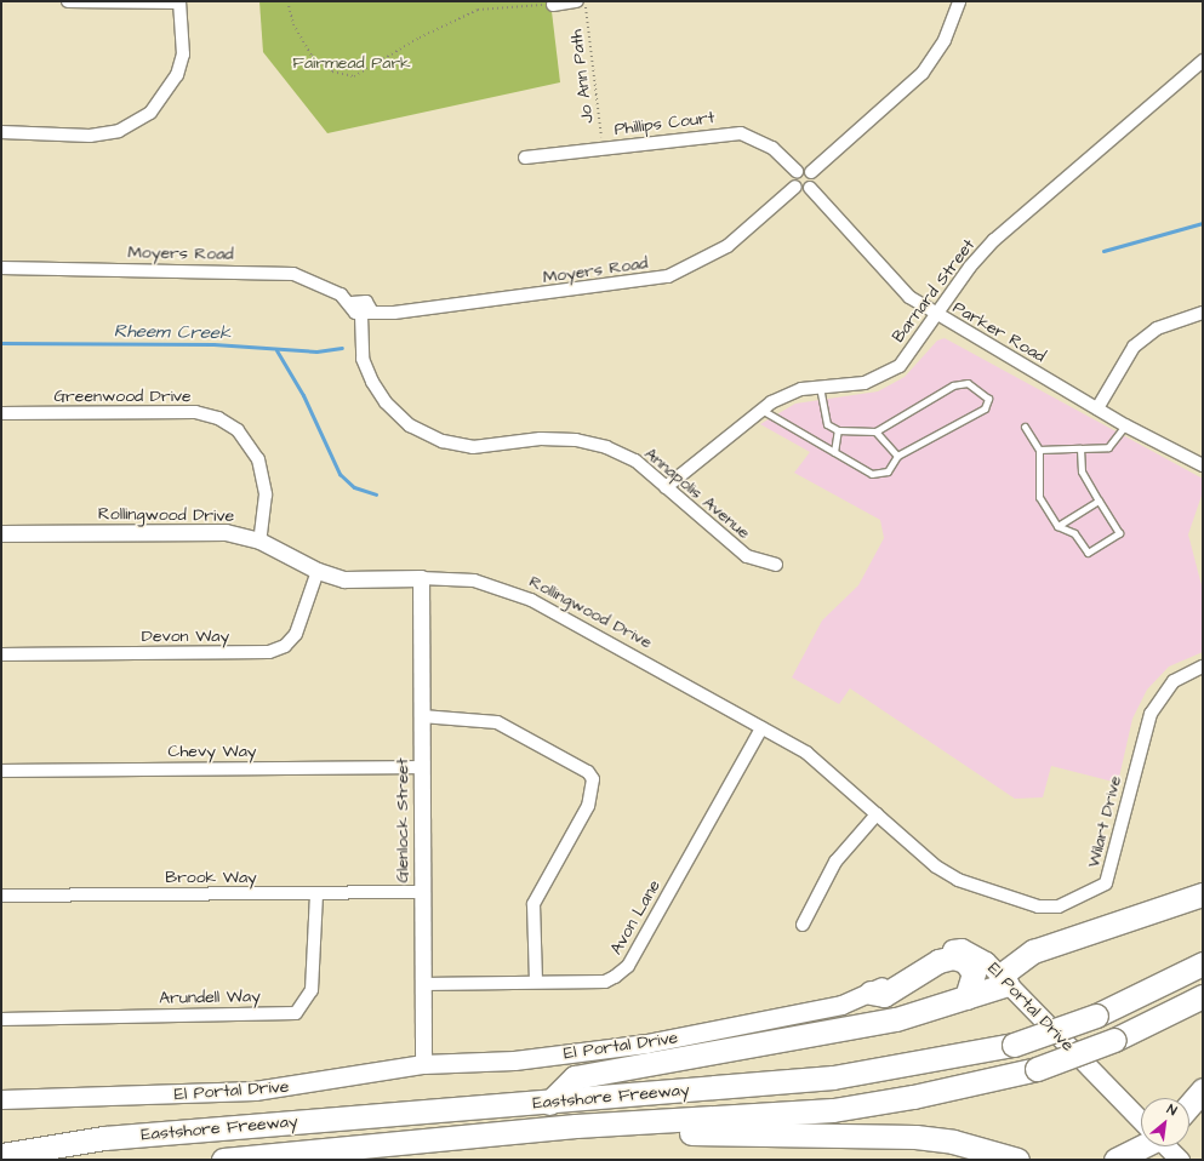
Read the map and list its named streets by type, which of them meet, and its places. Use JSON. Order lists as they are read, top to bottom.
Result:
{
  "streets": {
    "highway": ["Eastshore Freeway"],
    "main road": ["El Portal Drive"],
    "street": [
      "Phillips Court",
      "Moyers Road",
      "Barnard Street",
      "Parker Road",
      "Greenwood Drive",
      "Annapolis Avenue",
      "Rollingwood Drive",
      "Devon Way",
      "Chevy Way",
      "Glenlock Street",
      "Wilart Drive",
      "Brook Way",
      "Avon Lane",
      "Arundell Way"
    ],
    "path": ["Jo Ann Path"]
  },
  "crossings": [
    ["Jo Ann Path", "Phillips Court"],
    ["Moyers Road", "Annapolis Avenue"],
    ["Barnard Street", "Parker Road"],
    ["Barnard Street", "Annapolis Avenue"],
    ["Greenwood Drive", "Rollingwood Drive"],
    ["Rollingwood Drive", "Devon Way"],
    ["Rollingwood Drive", "Glenlock Street"],
    ["Rollingwood Drive", "Wilart Drive"],
    ["Rollingwood Drive", "Avon Lane"],
    ["Chevy Way", "Glenlock Street"],
    ["Glenlock Street", "Brook Way"],
    ["Glenlock Street", "Avon Lane"],
    ["Glenlock Street", "El Portal Drive"],
    ["Brook Way", "Arundell Way"]
  ],
  "water": ["Rheem Creek"],
  "parks": ["Fairmead Park"],
  "north": "top right"
}
